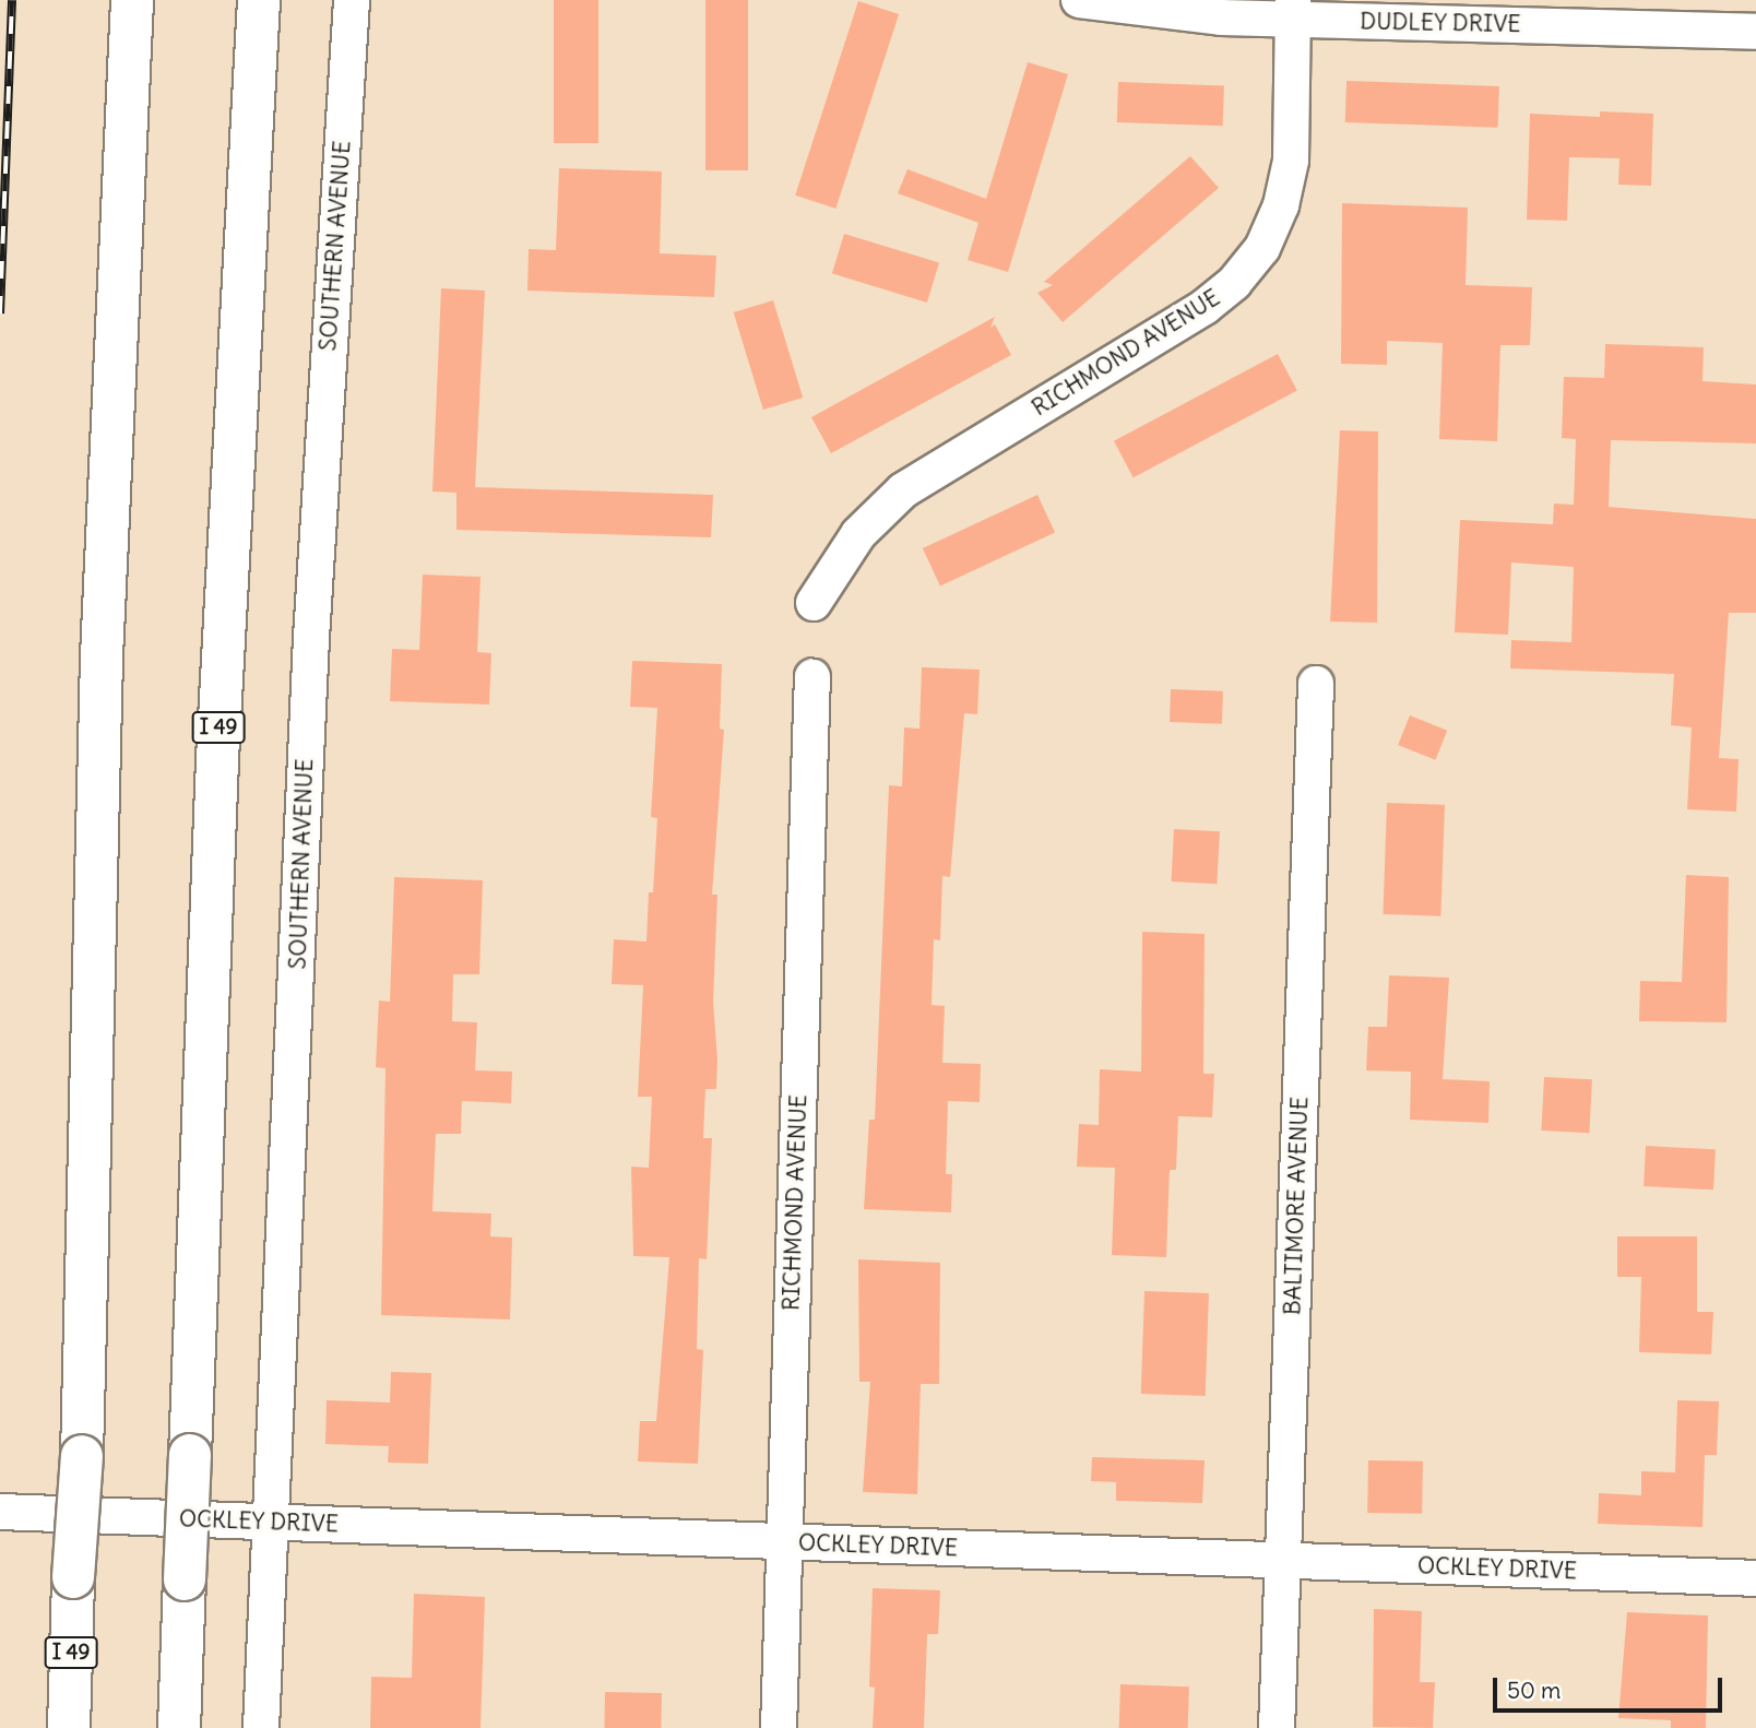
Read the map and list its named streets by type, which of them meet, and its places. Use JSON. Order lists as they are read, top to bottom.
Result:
{
  "streets": {
    "highway": ["I 49"],
    "street": [
      "DUDLEY DRIVE",
      "SOUTHERN AVENUE",
      "RICHMOND AVENUE",
      "BALTIMORE AVENUE",
      "OCKLEY DRIVE"
    ]
  },
  "crossings": [
    ["DUDLEY DRIVE", "RICHMOND AVENUE"],
    ["SOUTHERN AVENUE", "OCKLEY DRIVE"],
    ["RICHMOND AVENUE", "OCKLEY DRIVE"],
    ["BALTIMORE AVENUE", "OCKLEY DRIVE"]
  ],
  "scale_bar": "50 m"
}
